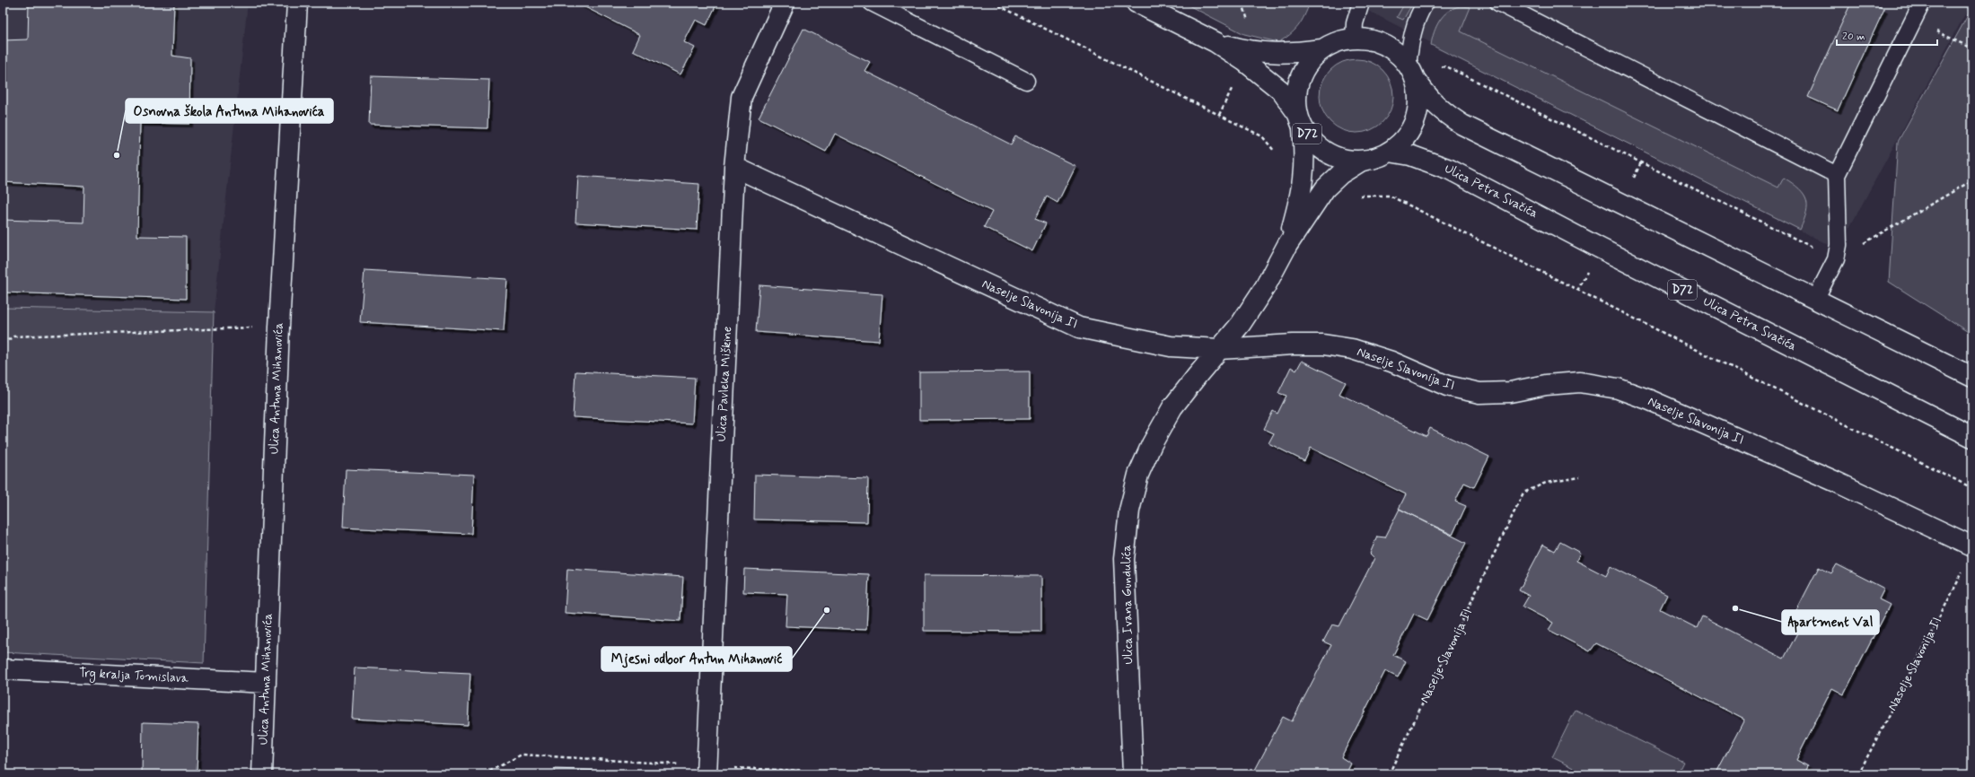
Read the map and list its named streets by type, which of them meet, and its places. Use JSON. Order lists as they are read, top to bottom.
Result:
{
  "streets": {
    "street": [
      "D72",
      "Ulica Petra Svačića",
      "Naselje Slavonija II",
      "Ulica Pavleka Miškine",
      "Ulica Antuna Mihanovića",
      "Ulica Ivana Gundulića",
      "Trg kralja Tomislava"
    ]
  },
  "crossings": [
    ["D72", "Ulica Petra Svačića"],
    ["Naselje Slavonija II", "Ulica Pavleka Miškine"],
    ["Naselje Slavonija II", "Ulica Ivana Gundulića"],
    ["Ulica Antuna Mihanovića", "Trg kralja Tomislava"]
  ],
  "places": ["Osnovna škola Antuna Mihanovića", "Apartment Val", "Mjesni odbor Antun Mihanović"],
  "scale_bar": "20 m"
}
